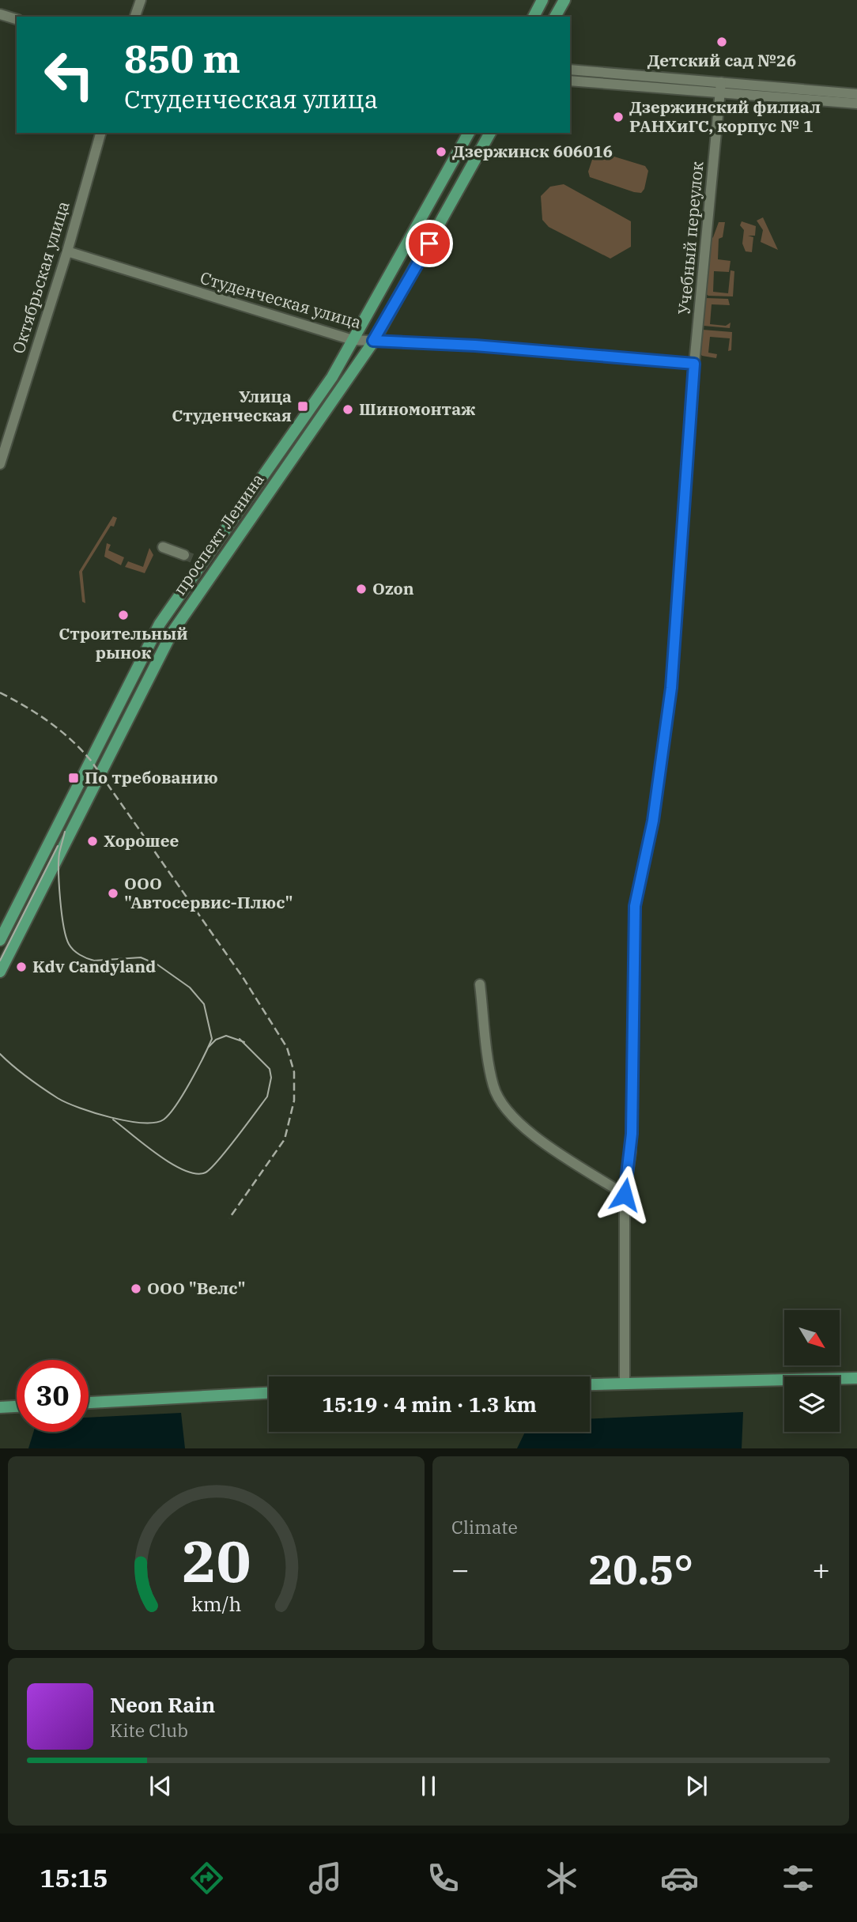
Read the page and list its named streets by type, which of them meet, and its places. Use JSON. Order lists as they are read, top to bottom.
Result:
{
  "streets": {
    "main road": ["проспект Ленина"],
    "street": ["Учебный переулок", "Октябрьская улица", "Студенческая улица"]
  },
  "crossings": [
    ["Учебный переулок", "Студенческая улица"],
    ["Октябрьская улица", "Студенческая улица"],
    ["Студенческая улица", "проспект Ленина"]
  ],
  "places": {
    "other": [
      "Детский сад №26",
      "Дзержинский филиал РАНХиГС, корпус № 1",
      "Дзержинск 606016",
      "Шиномонтаж",
      "Ozon",
      "Строительный рынок",
      "Хорошее",
      "ООО \"Автосервис-Плюс\"",
      "Kdv Candyland",
      "ООО \"Велс\""
    ],
    "transit": ["Улица Студенческая", "По требованию"]
  },
  "north": "bottom right",
  "page": {
    "turn": ["850 m", "Студенческая улица"],
    "limit": "30",
    "trip": "15:19 · 4 min · 1.3 km",
    "tile": "Climate",
    "heat": ["−", "20.5°", "+"],
    "song": ["Neon Rain", "Kite Club"],
    "tabs": "15:15",
    "gauge": ["20", "km/h"]
  }
}
